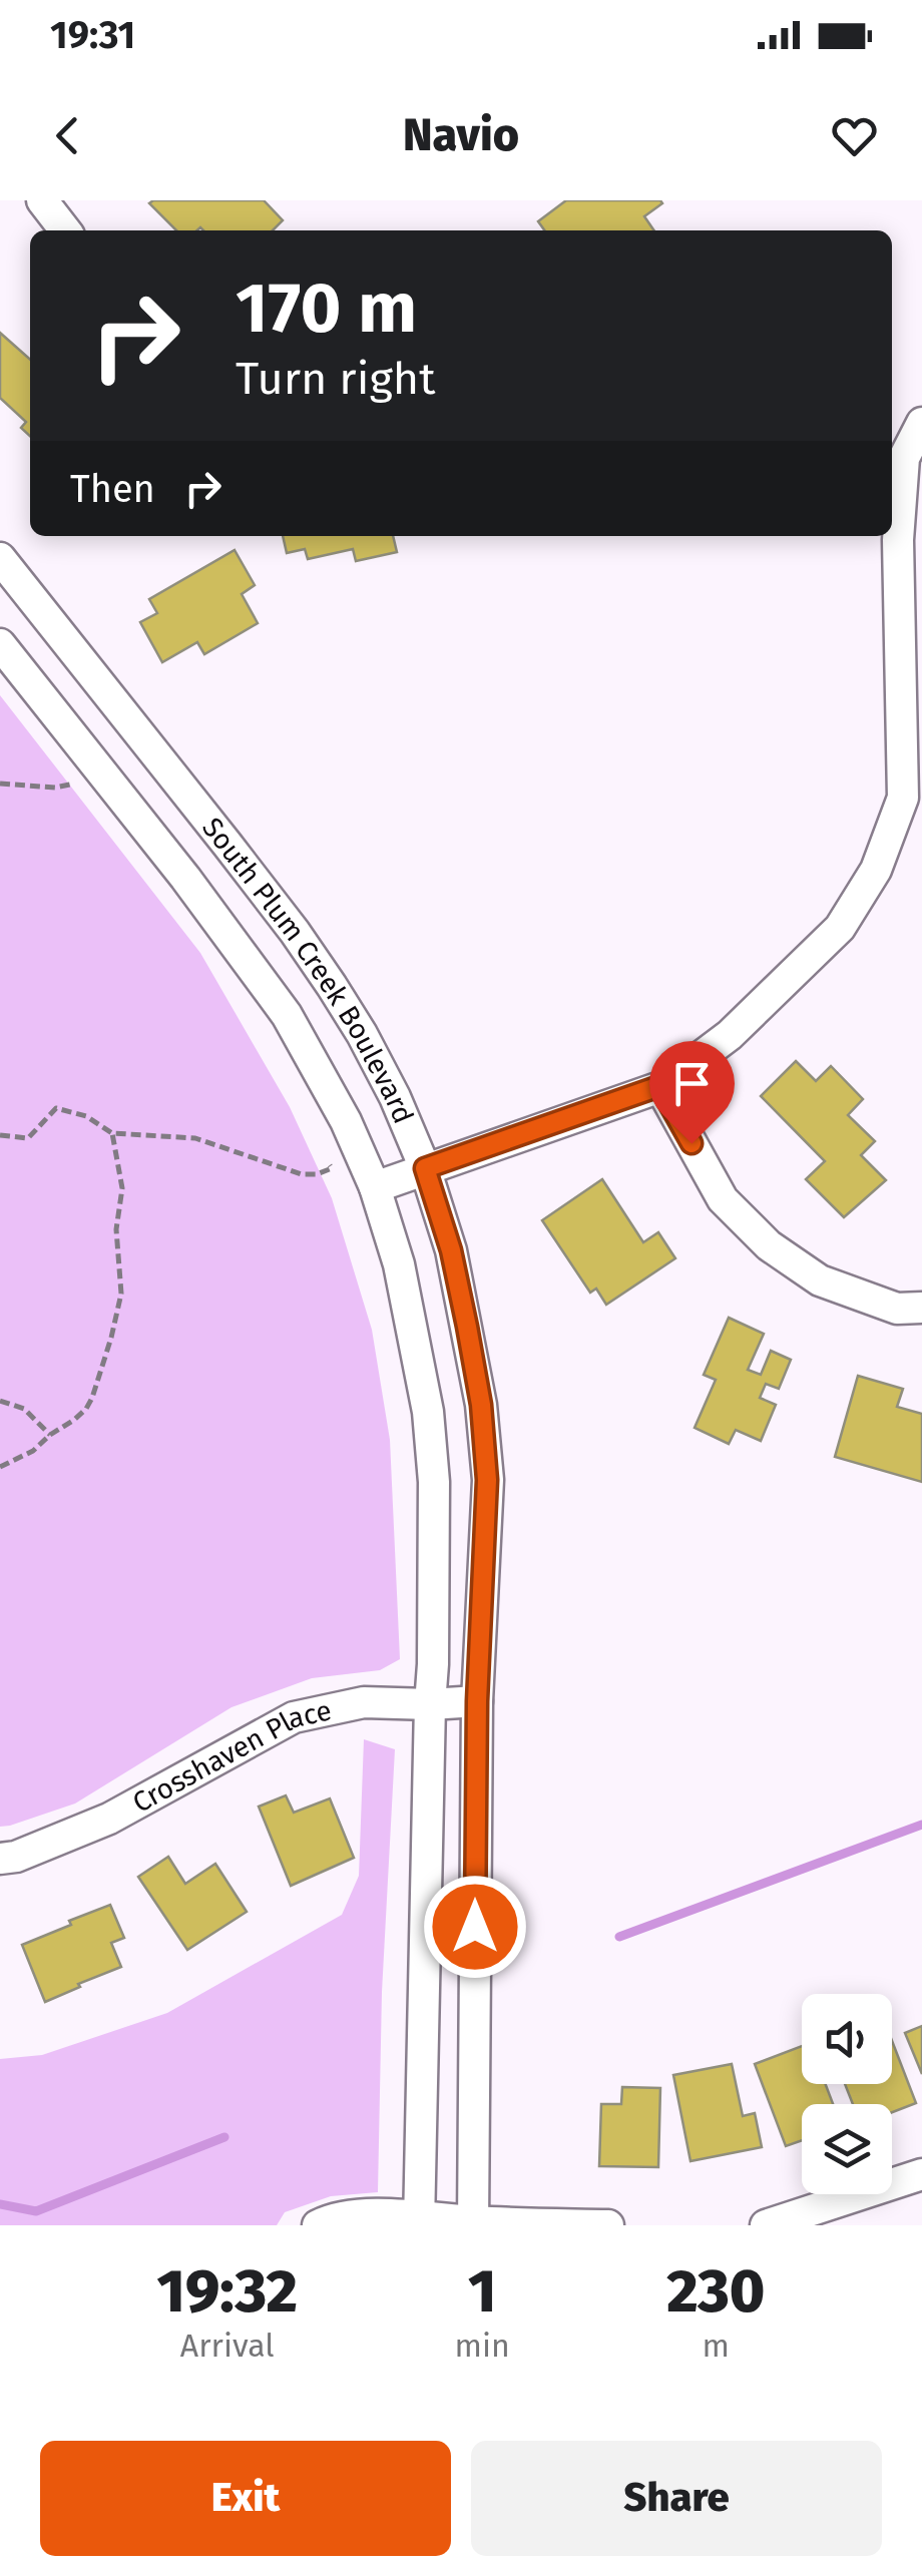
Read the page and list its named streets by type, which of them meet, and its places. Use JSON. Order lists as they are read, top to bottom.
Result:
{
  "streets": {
    "street": ["South Plum Creek Boulevard", "Crosshaven Place"]
  },
  "crossings": [
    ["South Plum Creek Boulevard", "Crosshaven Place"]
  ],
  "page": {
    "status": "19:31",
    "header": "Navio",
    "turn": ["170 m", "Turn right"],
    "then": "Then",
    "eta": [
      "19:32",
      "Arrival",
      "1",
      "min",
      "230",
      "m"
    ],
    "buttons": ["Exit", "Share"]
  }
}
